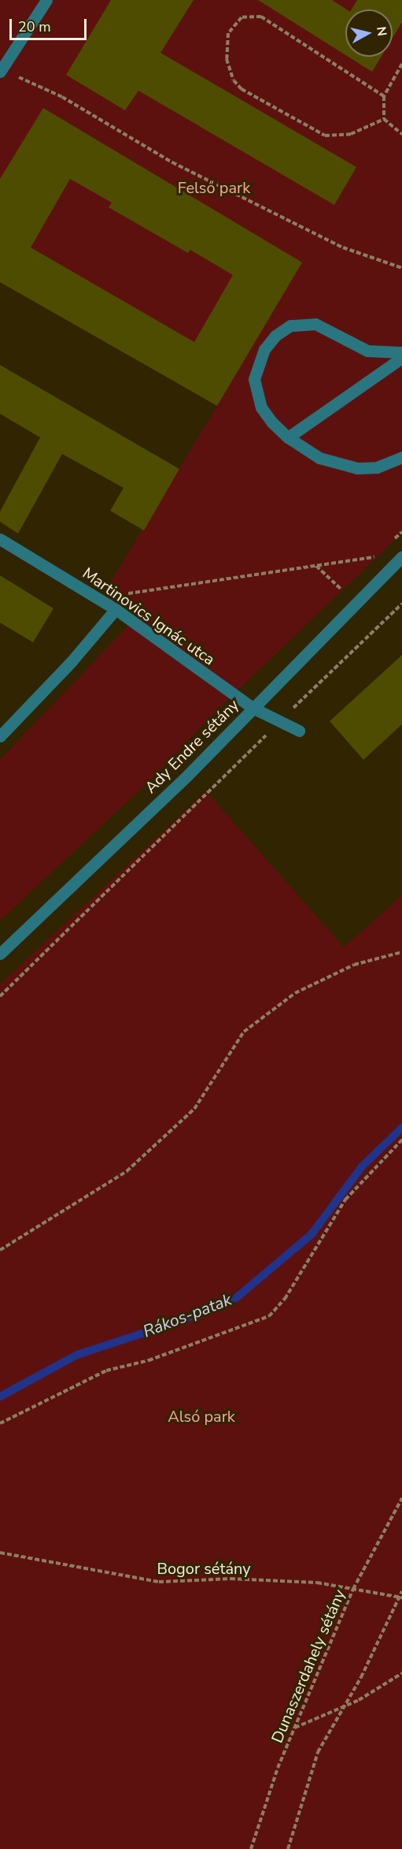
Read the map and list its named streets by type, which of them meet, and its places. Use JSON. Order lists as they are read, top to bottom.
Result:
{
  "streets": {
    "street": ["Martinovics Ignác utca", "Ady Endre sétány"],
    "path": ["Bogor sétány", "Dunaszerdahely sétány"]
  },
  "crossings": [
    ["Martinovics Ignác utca", "Ady Endre sétány"],
    ["Bogor sétány", "Dunaszerdahely sétány"]
  ],
  "water": ["Rákos-patak"],
  "parks": ["Felső park", "Alsó park"],
  "scale_bar": "20 m",
  "north": "right"
}
